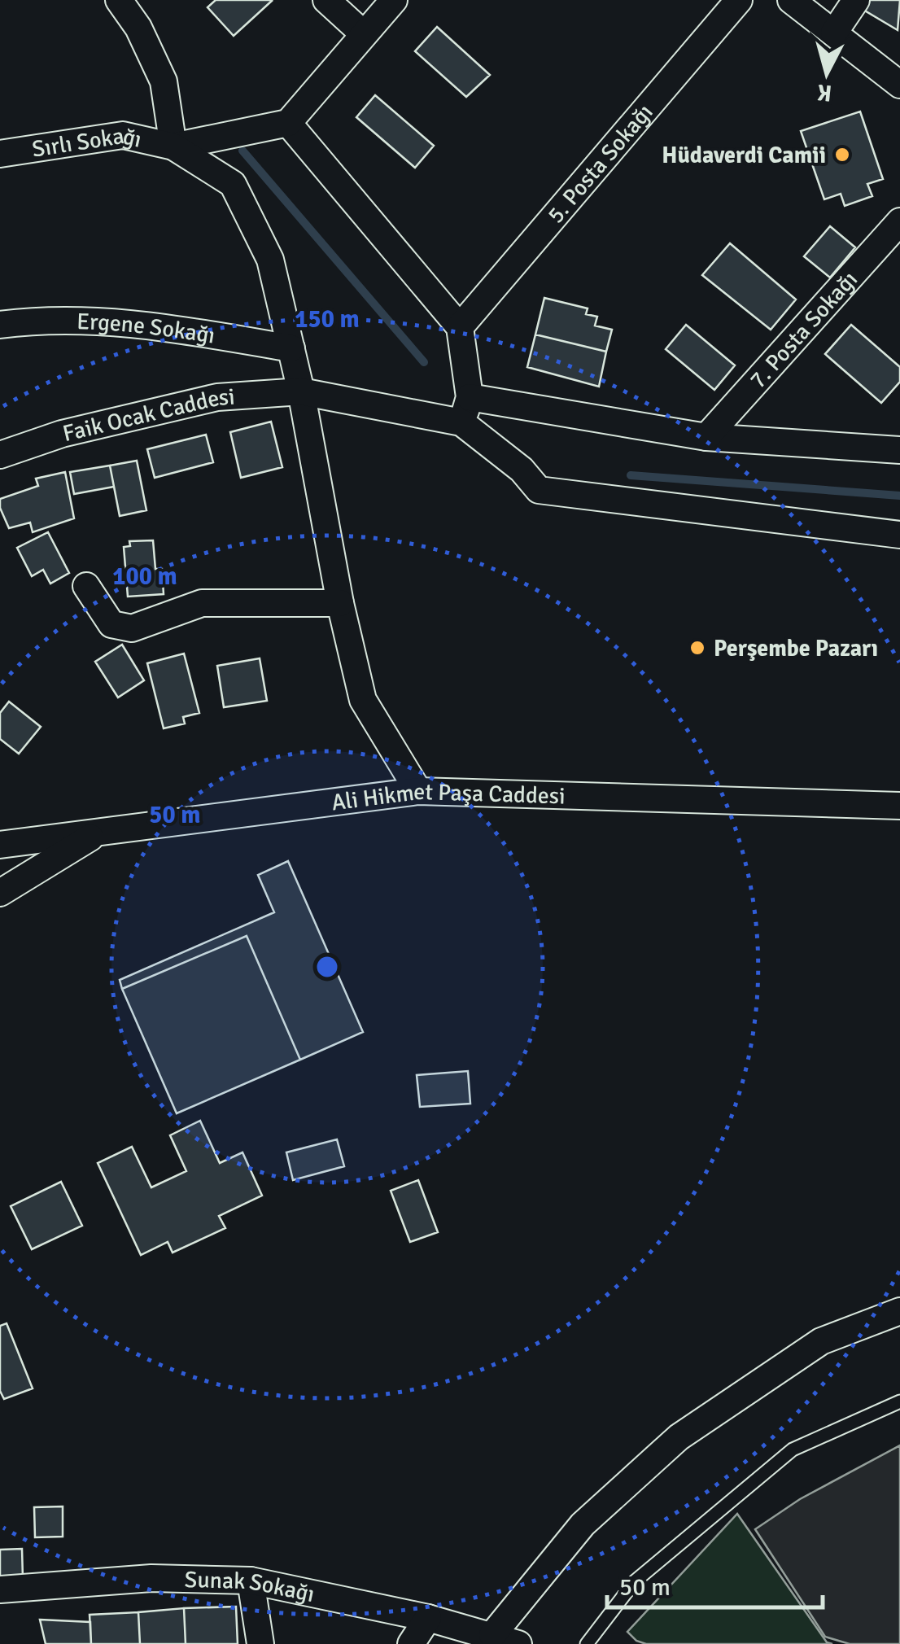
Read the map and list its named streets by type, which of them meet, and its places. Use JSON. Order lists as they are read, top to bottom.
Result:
{
  "streets": {
    "street": [
      "Sırlı Sokağı",
      "5. Posta Sokağı",
      "Ergene Sokağı",
      "7. Posta Sokağı",
      "Faik Ocak Caddesi",
      "Ali Hikmet Paşa Caddesi",
      "Sunak Sokağı"
    ]
  },
  "crossings": [
    ["7. Posta Sokağı", "Faik Ocak Caddesi"]
  ],
  "places": ["Hüdaverdi Camii", "Perşembe Pazarı"],
  "scale_bar": "50 m",
  "north": "bottom",
  "rings": ["150 m", "100 m", "50 m"]
}
